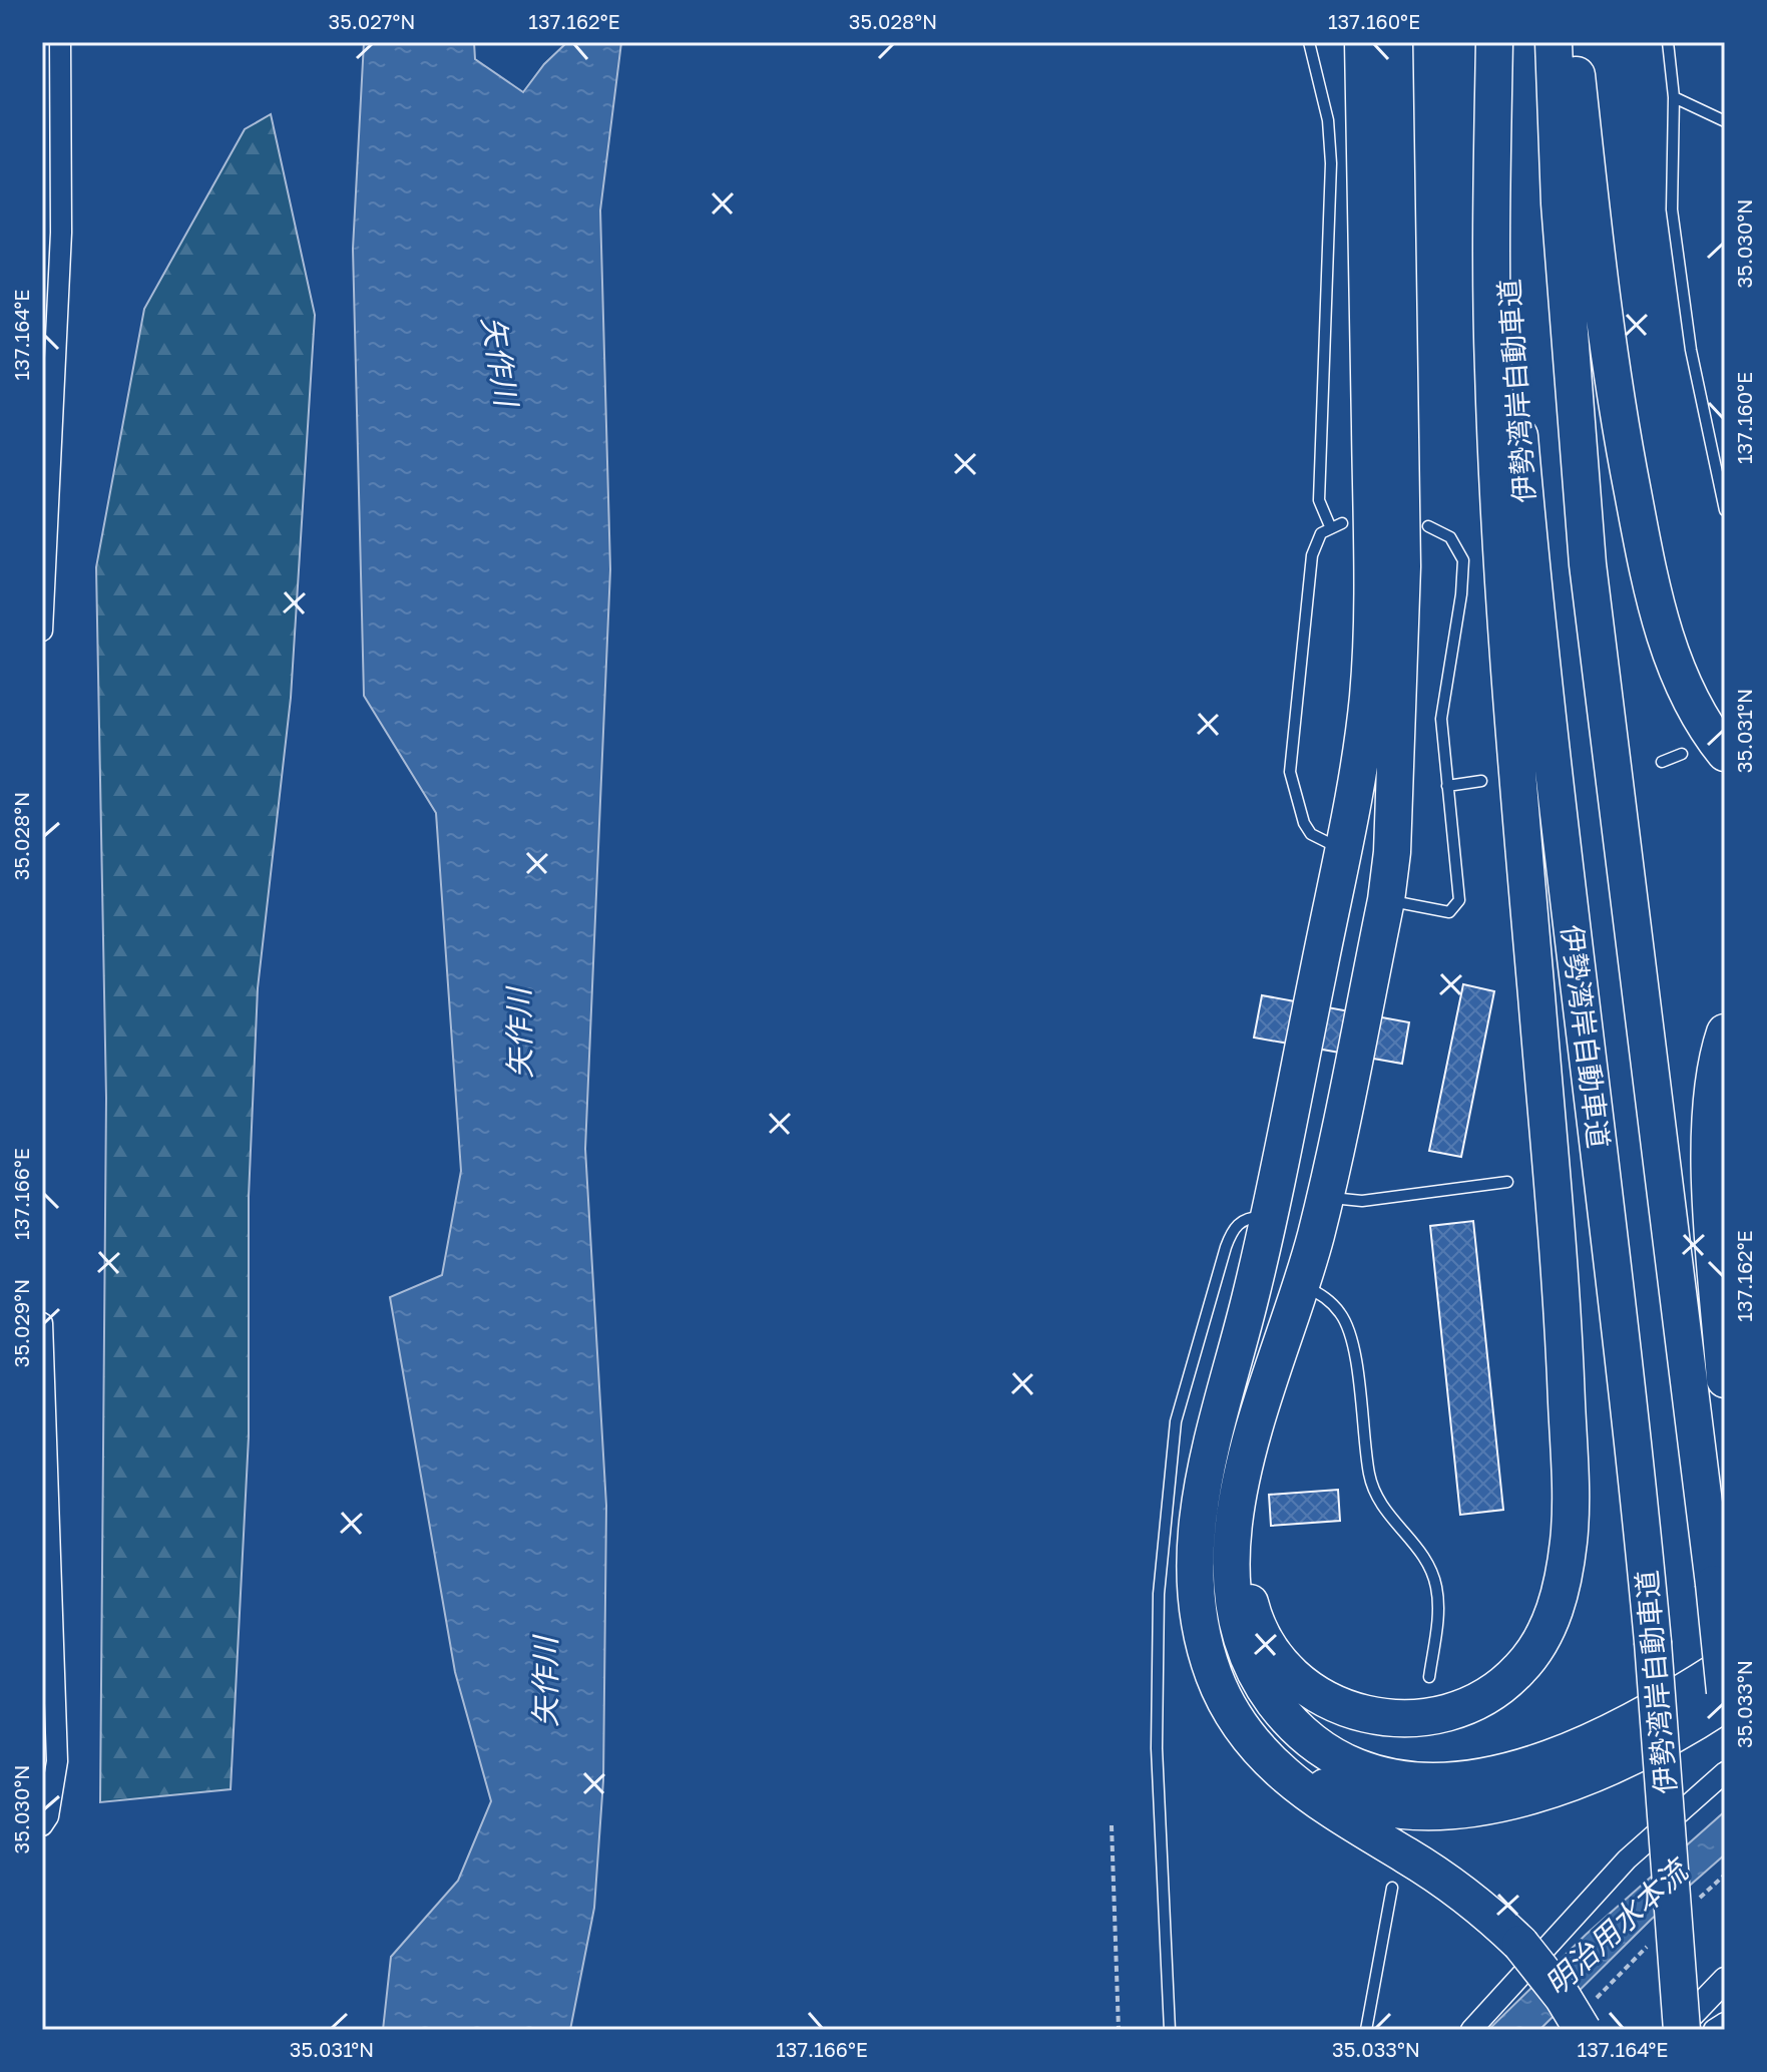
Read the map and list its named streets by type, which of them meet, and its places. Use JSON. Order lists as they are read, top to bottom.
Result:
{
  "streets": {
    "highway": ["伊勢湾岸自動車道"]
  },
  "water": ["矢作川", "明治用水本流"],
  "coordinates": [
    "35.027°N",
    "137.162°E",
    "35.028°N",
    "137.160°E",
    "35.030°N",
    "137.164°E",
    "35.031°N",
    "137.166°E",
    "35.029°N",
    "35.033°N"
  ]
}
